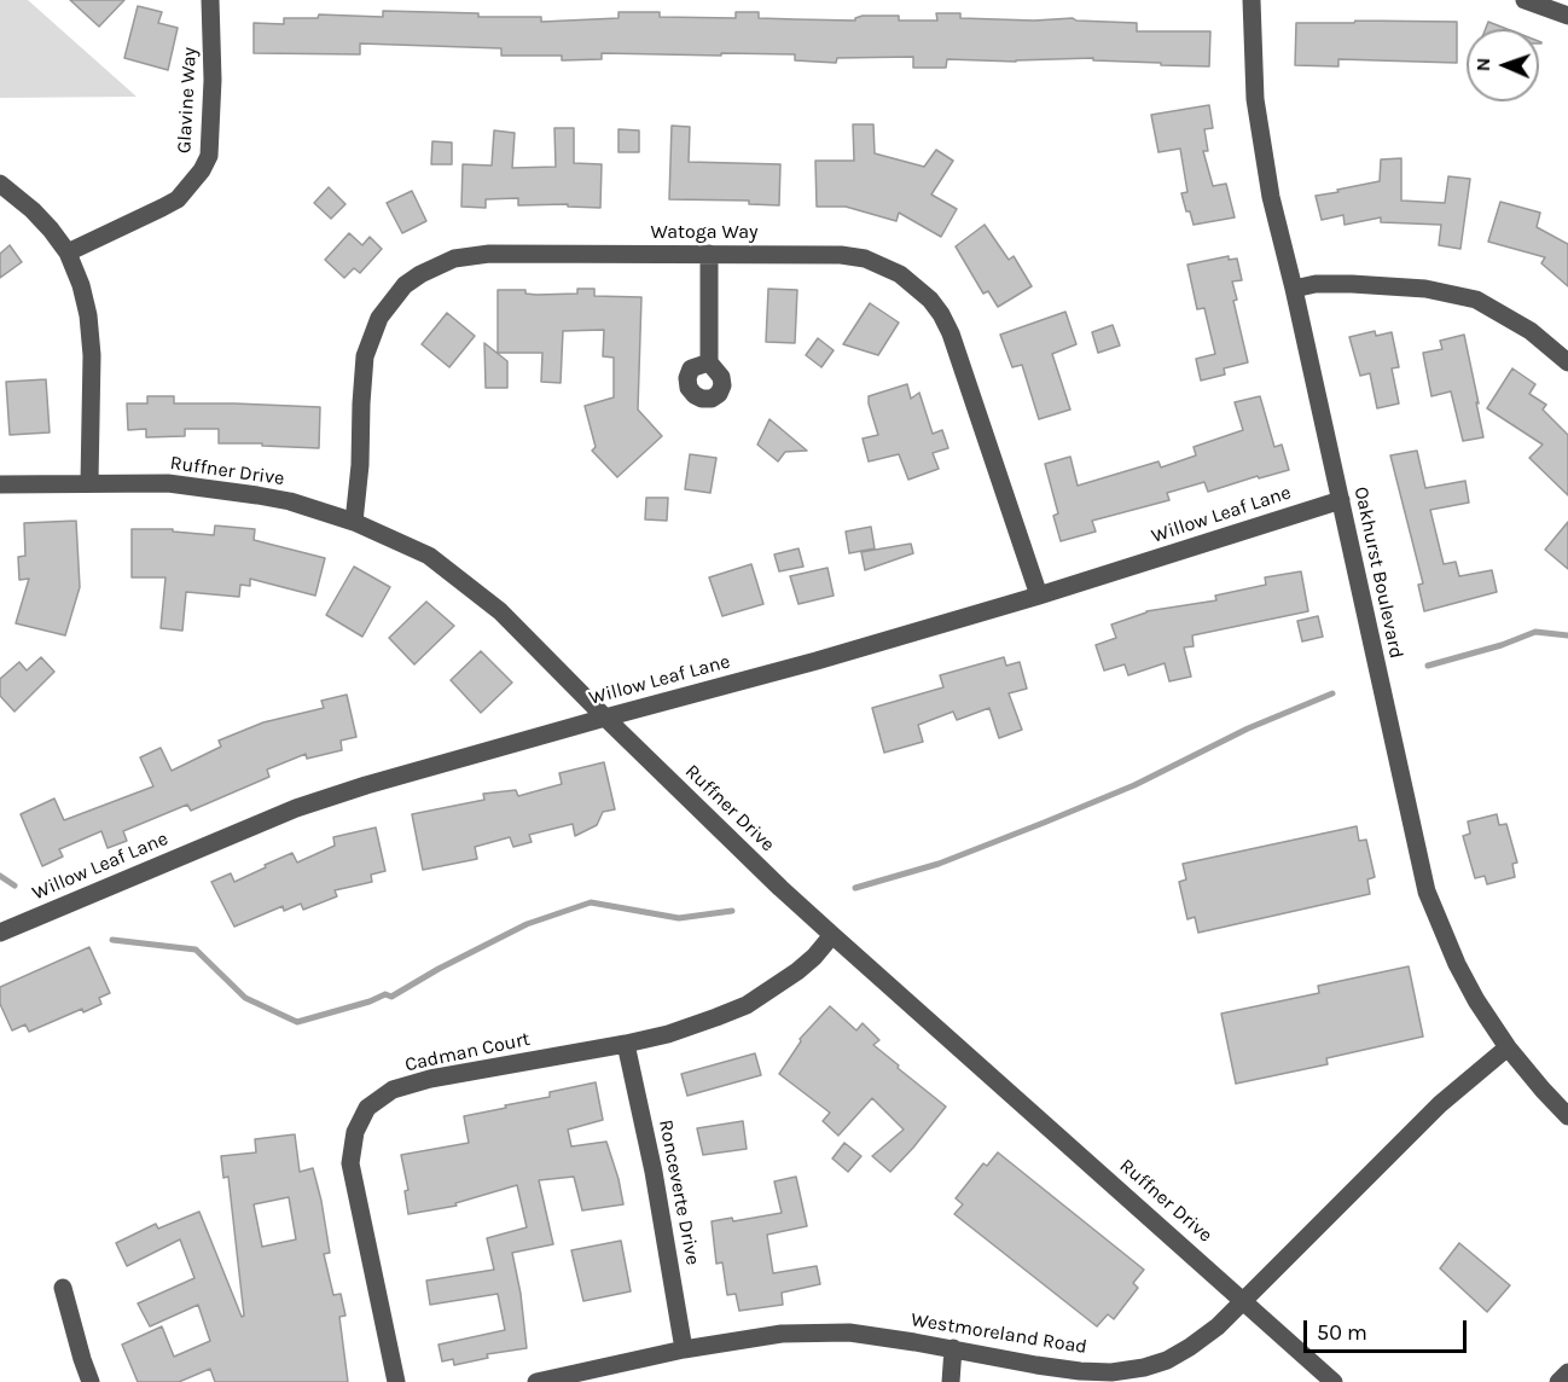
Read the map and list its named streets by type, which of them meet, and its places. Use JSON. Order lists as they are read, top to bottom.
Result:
{
  "streets": {
    "street": [
      "Glavine Way",
      "Watoga Way",
      "Ruffner Drive",
      "Willow Leaf Lane",
      "Oakhurst Boulevard",
      "Cadman Court",
      "Ronceverte Drive",
      "Westmoreland Road"
    ]
  },
  "crossings": [
    ["Watoga Way", "Ruffner Drive"],
    ["Watoga Way", "Willow Leaf Lane"],
    ["Ruffner Drive", "Willow Leaf Lane"],
    ["Ruffner Drive", "Cadman Court"],
    ["Ruffner Drive", "Westmoreland Road"],
    ["Willow Leaf Lane", "Oakhurst Boulevard"],
    ["Oakhurst Boulevard", "Westmoreland Road"],
    ["Cadman Court", "Ronceverte Drive"],
    ["Ronceverte Drive", "Westmoreland Road"]
  ],
  "scale_bar": "50 m",
  "north": "left"
}
